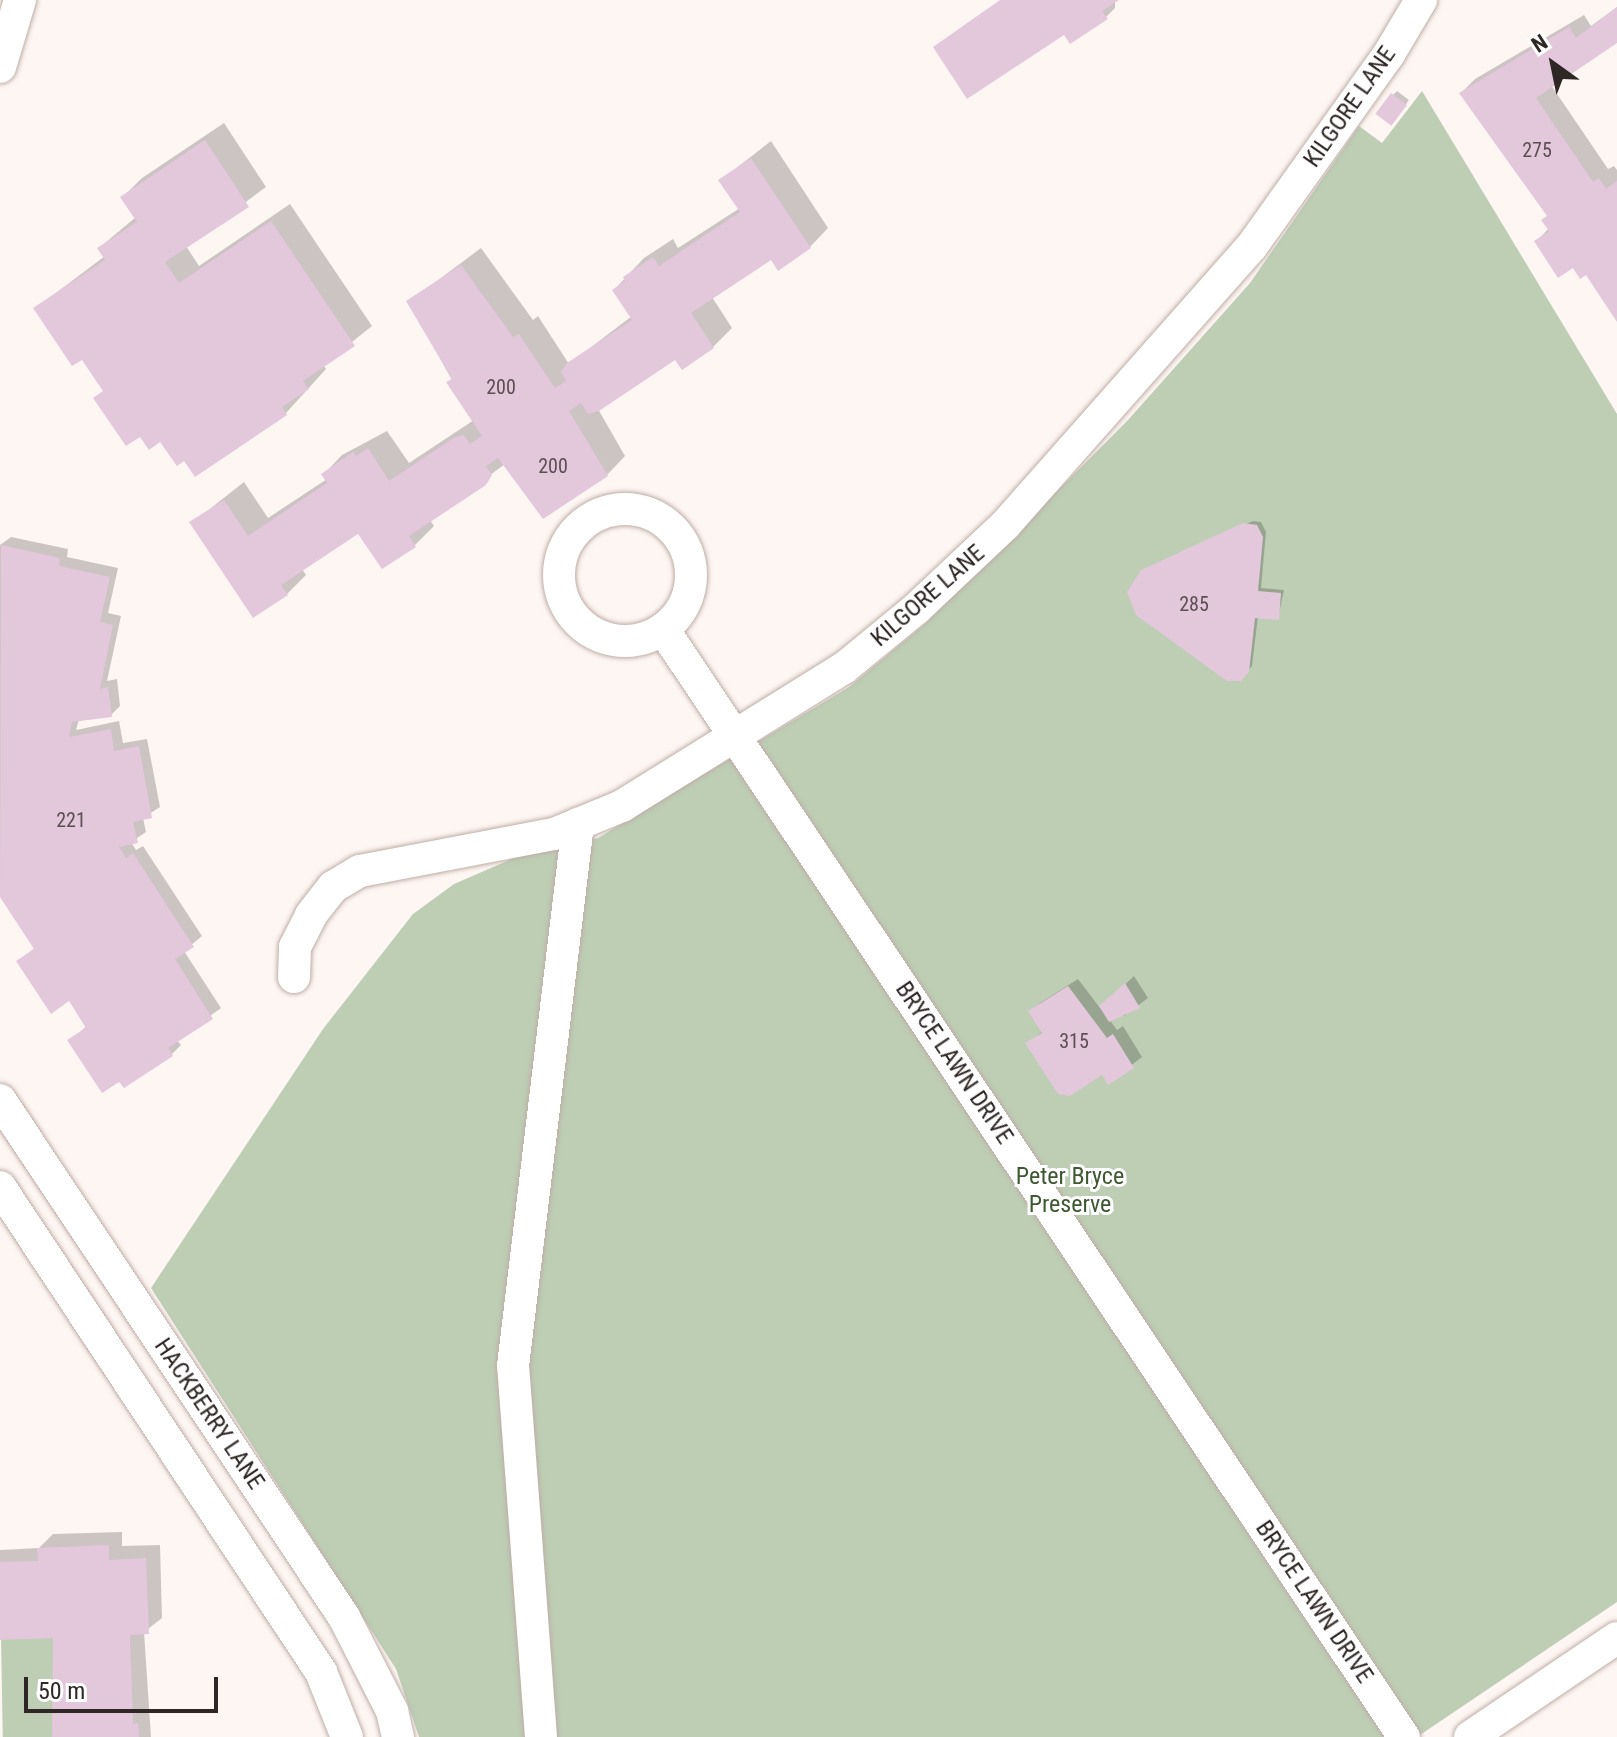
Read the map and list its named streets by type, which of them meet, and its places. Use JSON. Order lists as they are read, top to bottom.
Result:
{
  "streets": {
    "street": ["KILGORE LANE", "BRYCE LAWN DRIVE", "HACKBERRY LANE"]
  },
  "crossings": [
    ["KILGORE LANE", "BRYCE LAWN DRIVE"]
  ],
  "parks": ["Peter Bryce Preserve"],
  "house_numbers": [
    "275",
    "200",
    "200",
    "285",
    "221",
    "315"
  ],
  "scale_bar": "50 m",
  "north": "top left"
}
